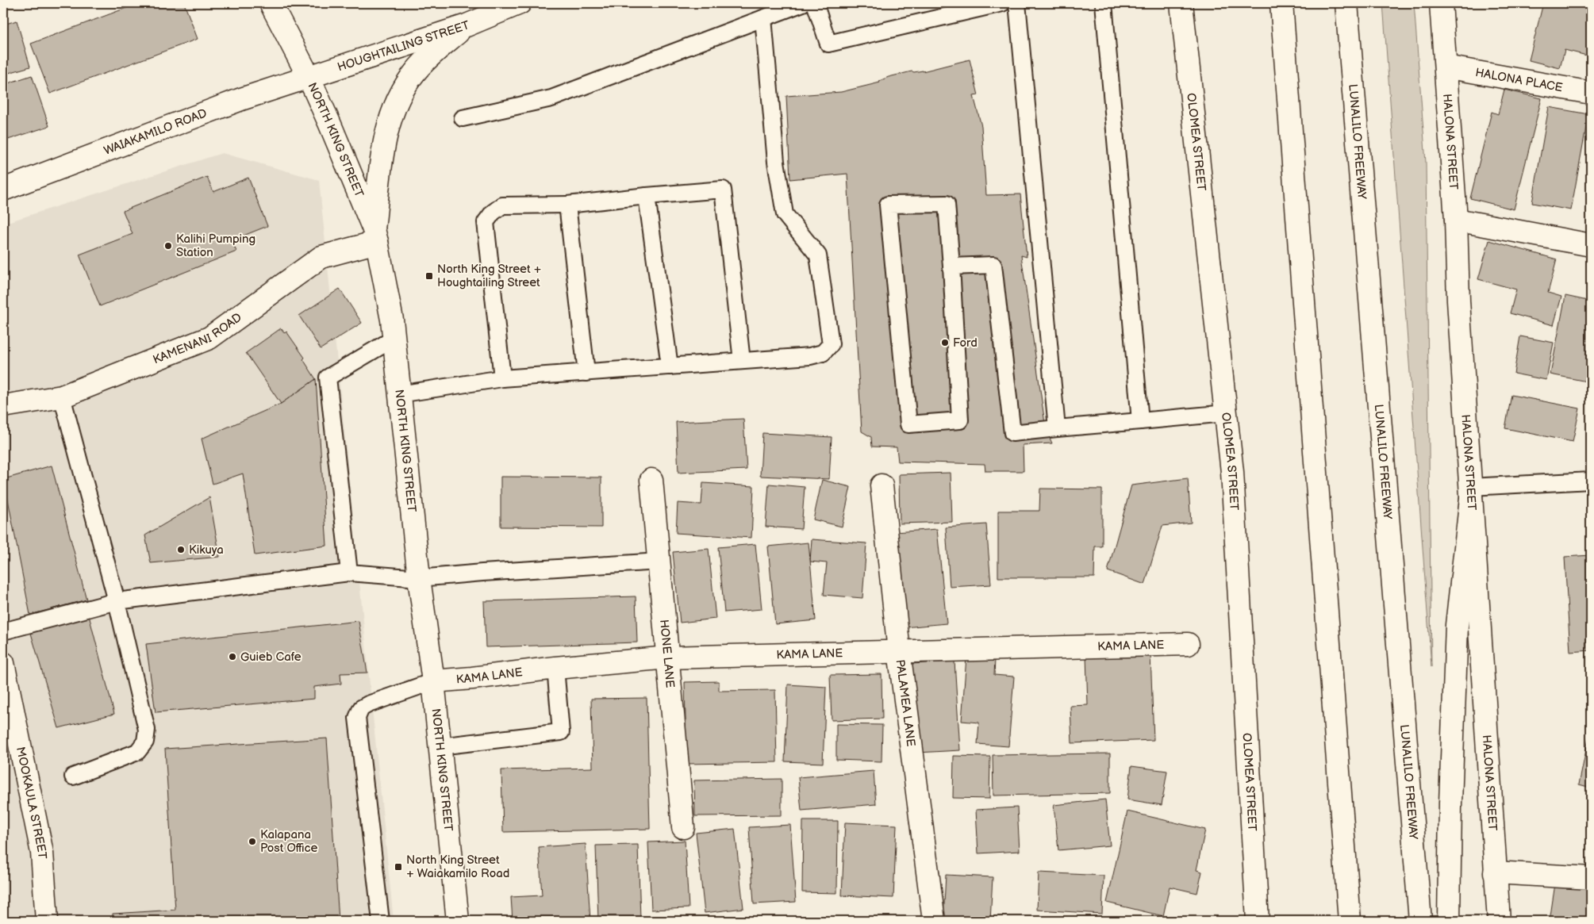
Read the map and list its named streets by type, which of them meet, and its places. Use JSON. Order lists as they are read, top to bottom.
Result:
{
  "streets": {
    "main road": [
      "HOUGHTAILING STREET",
      "HALONA PLACE",
      "WAIAKAMILO ROAD",
      "NORTH KING STREET",
      "HALONA STREET",
      "OLOMEA STREET",
      "LUNALILO FREEWAY",
      "KAMENANI ROAD",
      "KAMA LANE",
      "HONE LANE",
      "PALAMEA LANE",
      "MOOKAULA STREET"
    ]
  },
  "crossings": [
    ["HOUGHTAILING STREET", "WAIAKAMILO ROAD"],
    ["HOUGHTAILING STREET", "NORTH KING STREET"],
    ["HALONA PLACE", "HALONA STREET"],
    ["WAIAKAMILO ROAD", "NORTH KING STREET"],
    ["NORTH KING STREET", "KAMENANI ROAD"],
    ["NORTH KING STREET", "KAMA LANE"],
    ["KAMA LANE", "HONE LANE"],
    ["KAMA LANE", "PALAMEA LANE"]
  ],
  "places": {
    "other": [
      "Kalihi Pumping Station",
      "Ford",
      "Kikuya",
      "Guieb Cafe",
      "Kalapana Post Office"
    ],
    "transit": ["North King Street + Houghtailing Street", "North King Street + Waiakamilo Road"]
  }
}
